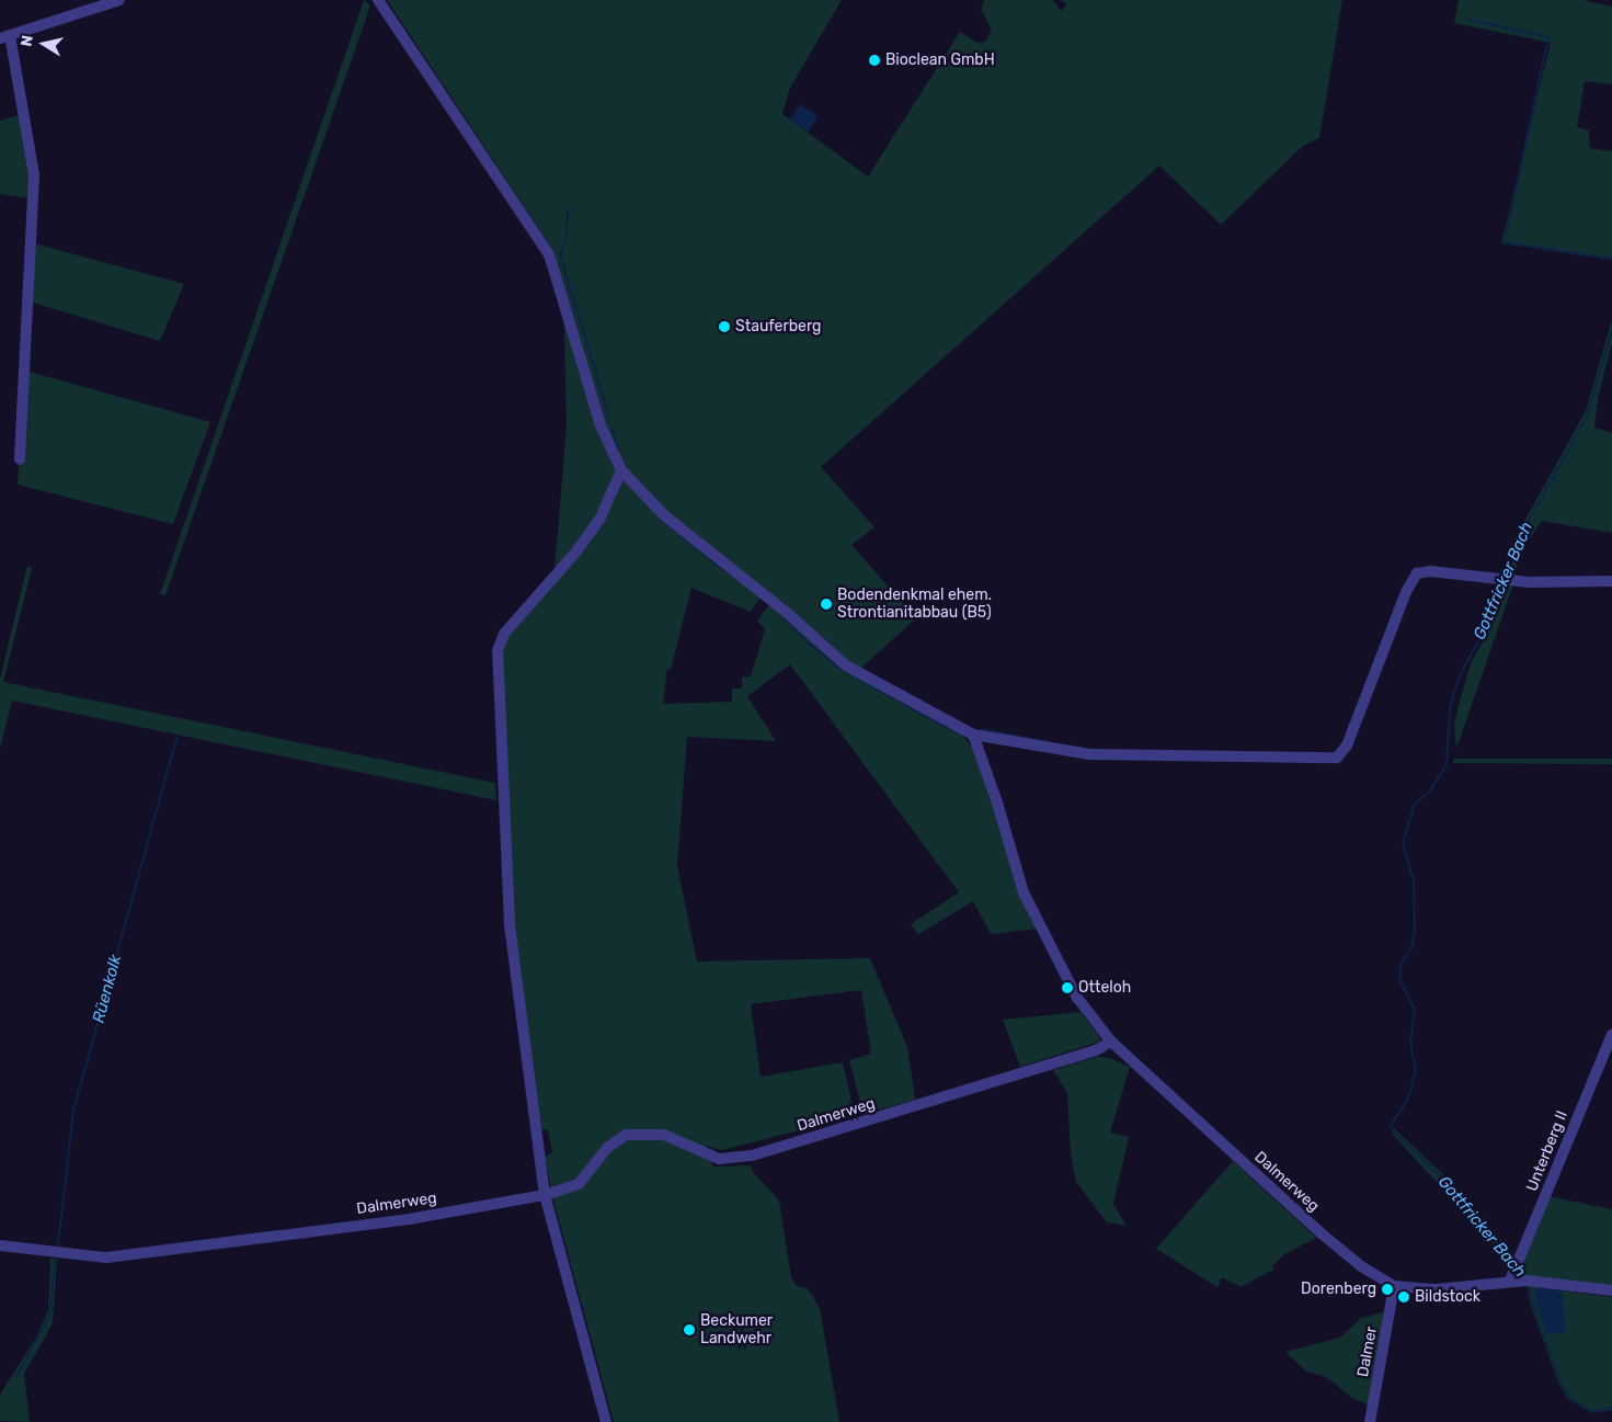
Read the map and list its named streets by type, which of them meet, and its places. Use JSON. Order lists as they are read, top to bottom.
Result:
{
  "streets": {
    "street": ["Dalmerweg", "Unterberg II", "Dalmer"]
  },
  "crossings": [
    ["Dalmerweg", "Unterberg II"],
    ["Dalmerweg", "Dalmer"]
  ],
  "water": ["Gottfricker Bach", "Rüenkolk"],
  "places": [
    "Bioclean GmbH",
    "Stauferberg",
    "Bodendenkmal ehem. Strontianitabbau (B5)",
    "Otteloh",
    "Dorenberg",
    "Bildstock",
    "Beckumer Landwehr"
  ],
  "north": "left"
}
